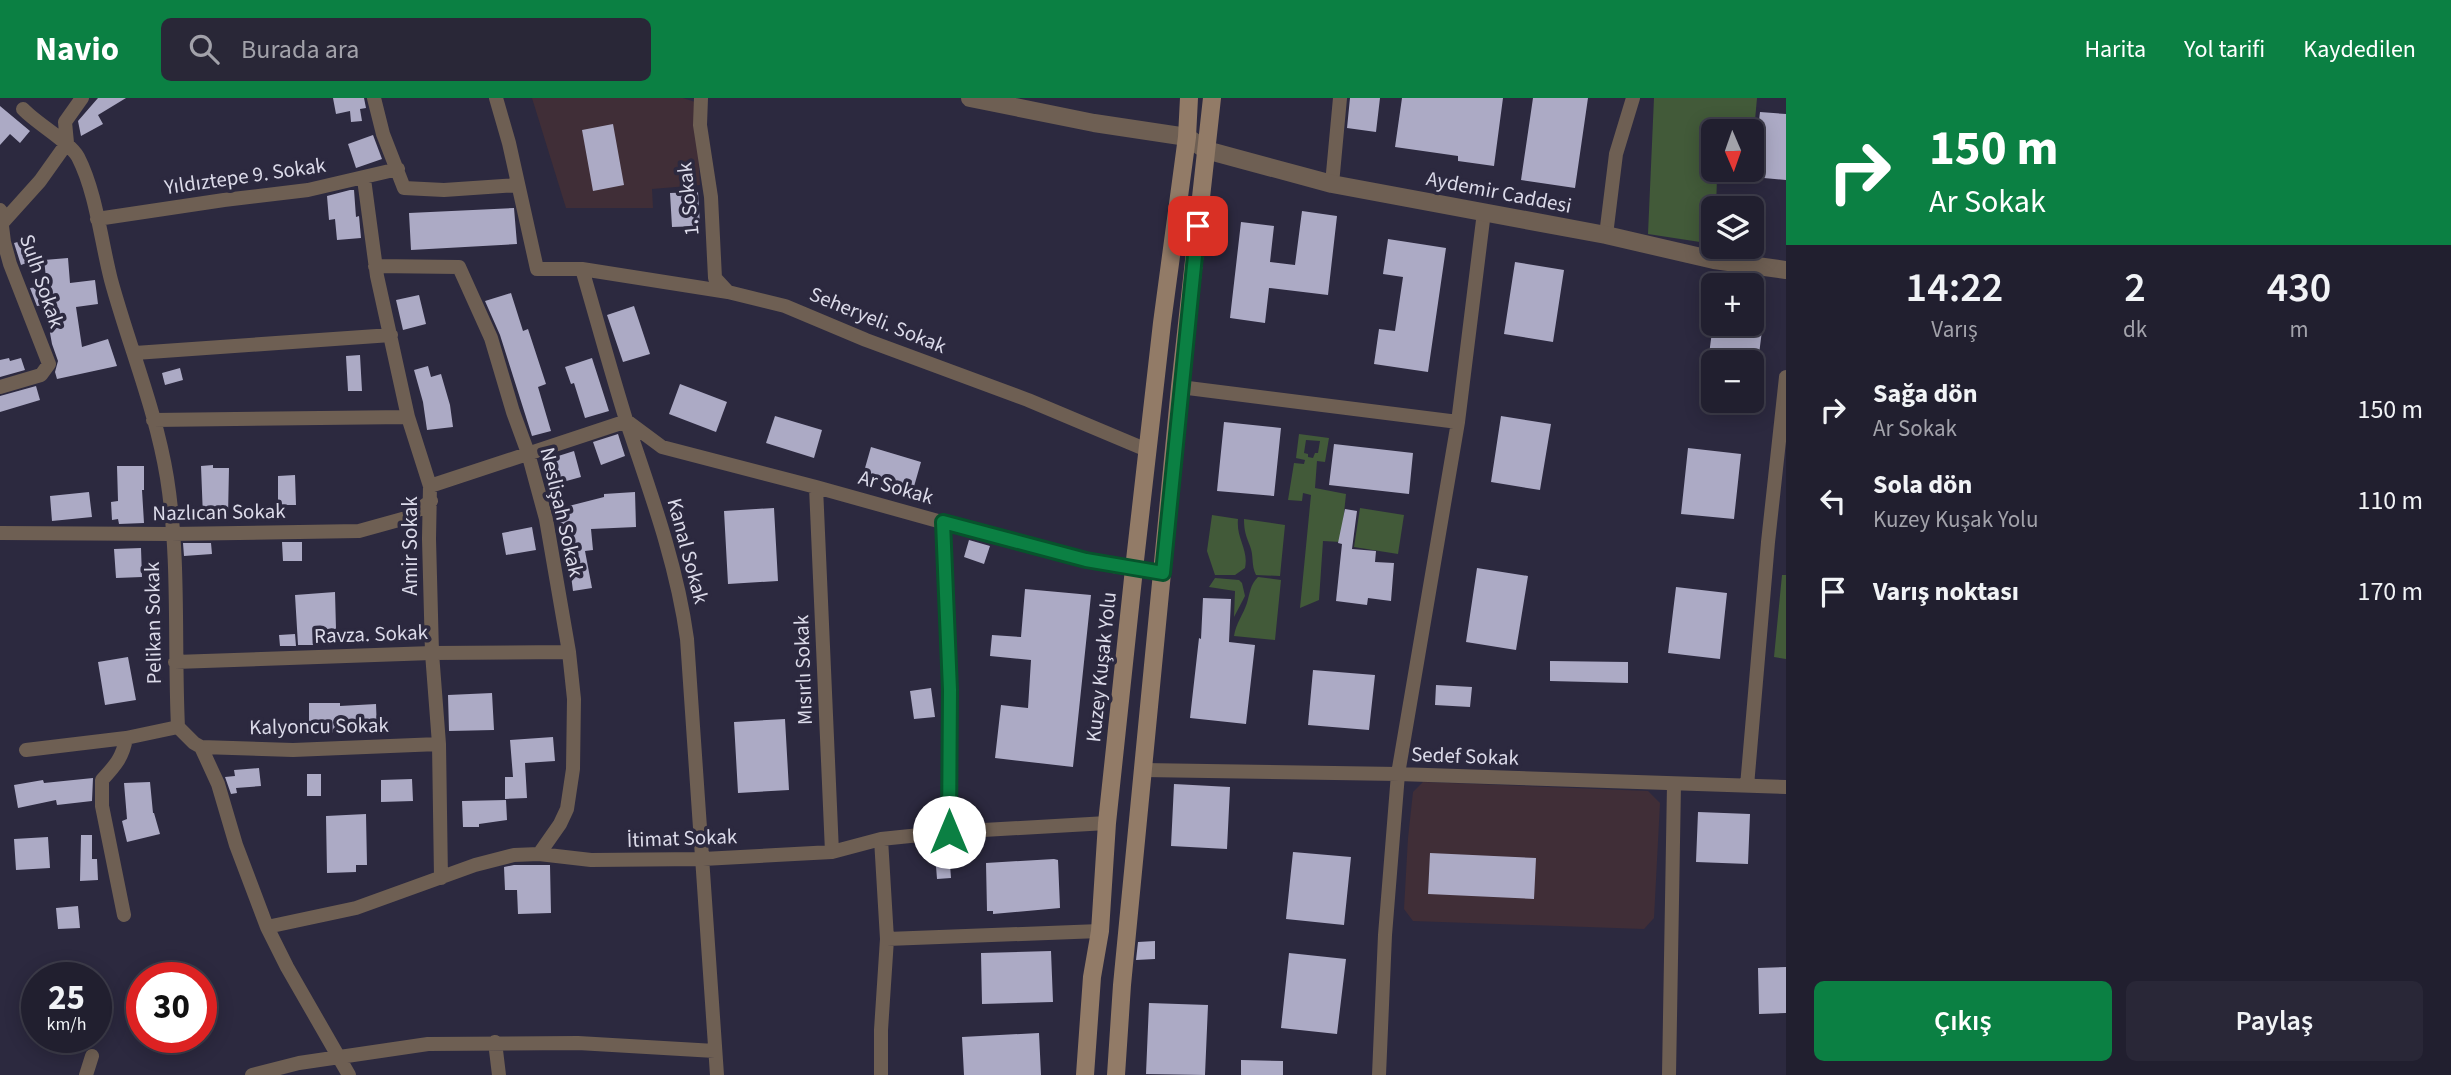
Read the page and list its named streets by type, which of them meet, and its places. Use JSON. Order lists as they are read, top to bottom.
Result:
{
  "streets": {
    "main road": ["Kuzey Kuşak Yolu"],
    "street": [
      "Yıldıztepe 9. Sokak",
      "Aydemir Caddesi",
      "1. Sokak",
      "Sulh Sokak",
      "Seheryeli. Sokak",
      "Ar Sokak",
      "Nazlıcan Sokak",
      "Neslişah Sokak",
      "Amir Sokak",
      "Kanal Sokak",
      "Pelikan Sokak",
      "Ravza. Sokak",
      "Mısırlı Sokak",
      "Kalyoncu Sokak",
      "Sedef Sokak",
      "İtimat Sokak"
    ]
  },
  "crossings": [
    ["Yıldıztepe 9. Sokak", "Amir Sokak"],
    ["Yıldıztepe 9. Sokak", "Pelikan Sokak"],
    ["Aydemir Caddesi", "Kuzey Kuşak Yolu"],
    ["1. Sokak", "Seheryeli. Sokak"],
    ["Seheryeli. Sokak", "Kanal Sokak"],
    ["Seheryeli. Sokak", "Kuzey Kuşak Yolu"],
    ["Ar Sokak", "Nazlıcan Sokak"],
    ["Ar Sokak", "Kanal Sokak"],
    ["Ar Sokak", "Kuzey Kuşak Yolu"],
    ["Ar Sokak", "Mısırlı Sokak"],
    ["Nazlıcan Sokak", "Neslişah Sokak"],
    ["Nazlıcan Sokak", "Amir Sokak"],
    ["Nazlıcan Sokak", "Kanal Sokak"],
    ["Nazlıcan Sokak", "Pelikan Sokak"],
    ["Neslişah Sokak", "Amir Sokak"],
    ["Neslişah Sokak", "Ravza. Sokak"],
    ["Neslişah Sokak", "İtimat Sokak"],
    ["Amir Sokak", "Ravza. Sokak"],
    ["Amir Sokak", "Kalyoncu Sokak"],
    ["Amir Sokak", "İtimat Sokak"],
    ["Kanal Sokak", "İtimat Sokak"],
    ["Pelikan Sokak", "Ravza. Sokak"],
    ["Kuzey Kuşak Yolu", "İtimat Sokak"],
    ["Mısırlı Sokak", "İtimat Sokak"]
  ],
  "north": "bottom",
  "page": {
    "header": "Navio",
    "search": "Burada ara",
    "nav": ["Harita", "Yol tarifi", "Kaydedilen"],
    "turn": ["150 m", "Ar Sokak"],
    "map_buttons": ["+", "−"],
    "eta": [
      "14:22",
      "Varış",
      "2",
      "dk",
      "430",
      "m"
    ],
    "list": [
      {
        "name": "Sağa dön",
        "note": "Ar Sokak",
        "value": "150 m"
      },
      {
        "name": "Sola dön",
        "note": "Kuzey Kuşak Yolu",
        "value": "110 m"
      },
      {
        "name": "Varış noktası",
        "value": "170 m"
      }
    ],
    "speed": "25 km/h",
    "limit": "30",
    "buttons": ["Çıkış", "Paylaş"]
  }
}
